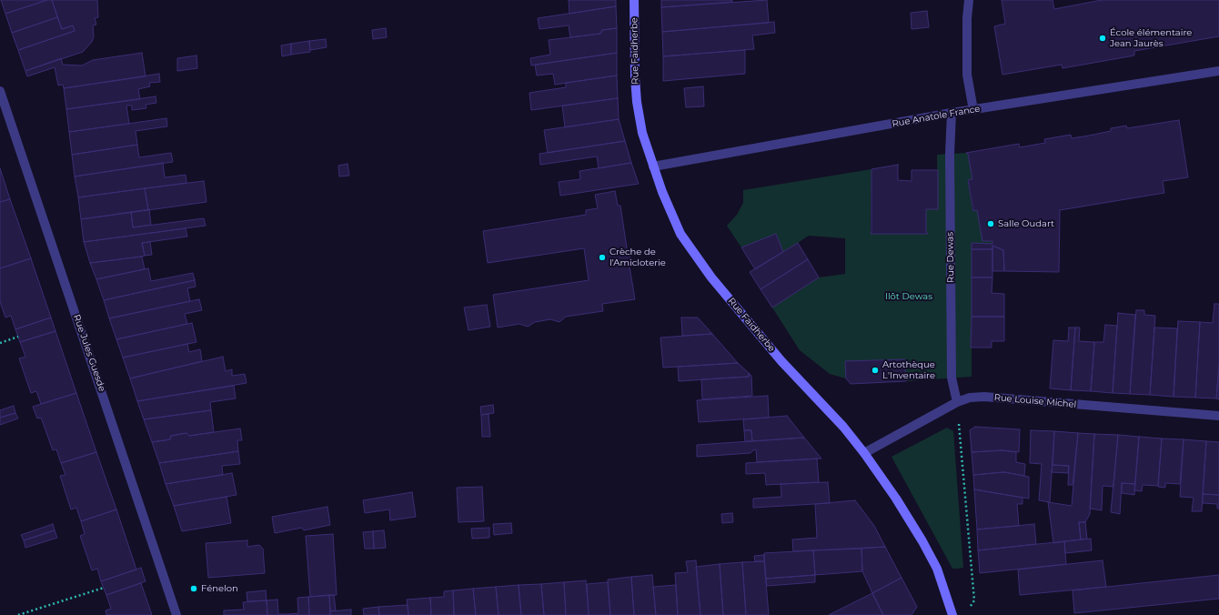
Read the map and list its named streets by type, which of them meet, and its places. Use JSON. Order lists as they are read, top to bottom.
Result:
{
  "streets": {
    "street": [
      "Rue Faidherbe",
      "Rue Anatole France",
      "Rue Dewas",
      "Rue Jules Guesde",
      "Rue Louise Michel"
    ]
  },
  "crossings": [
    ["Rue Faidherbe", "Rue Anatole France"],
    ["Rue Faidherbe", "Rue Louise Michel"],
    ["Rue Anatole France", "Rue Dewas"],
    ["Rue Dewas", "Rue Louise Michel"]
  ],
  "parks": ["Ilôt Dewas"],
  "places": [
    "École élémentaire Jean Jaurès",
    "Salle Oudart",
    "Crèche de l'Amicloterie",
    "Artothèque L'Inventaire",
    "Fénelon"
  ]
}
